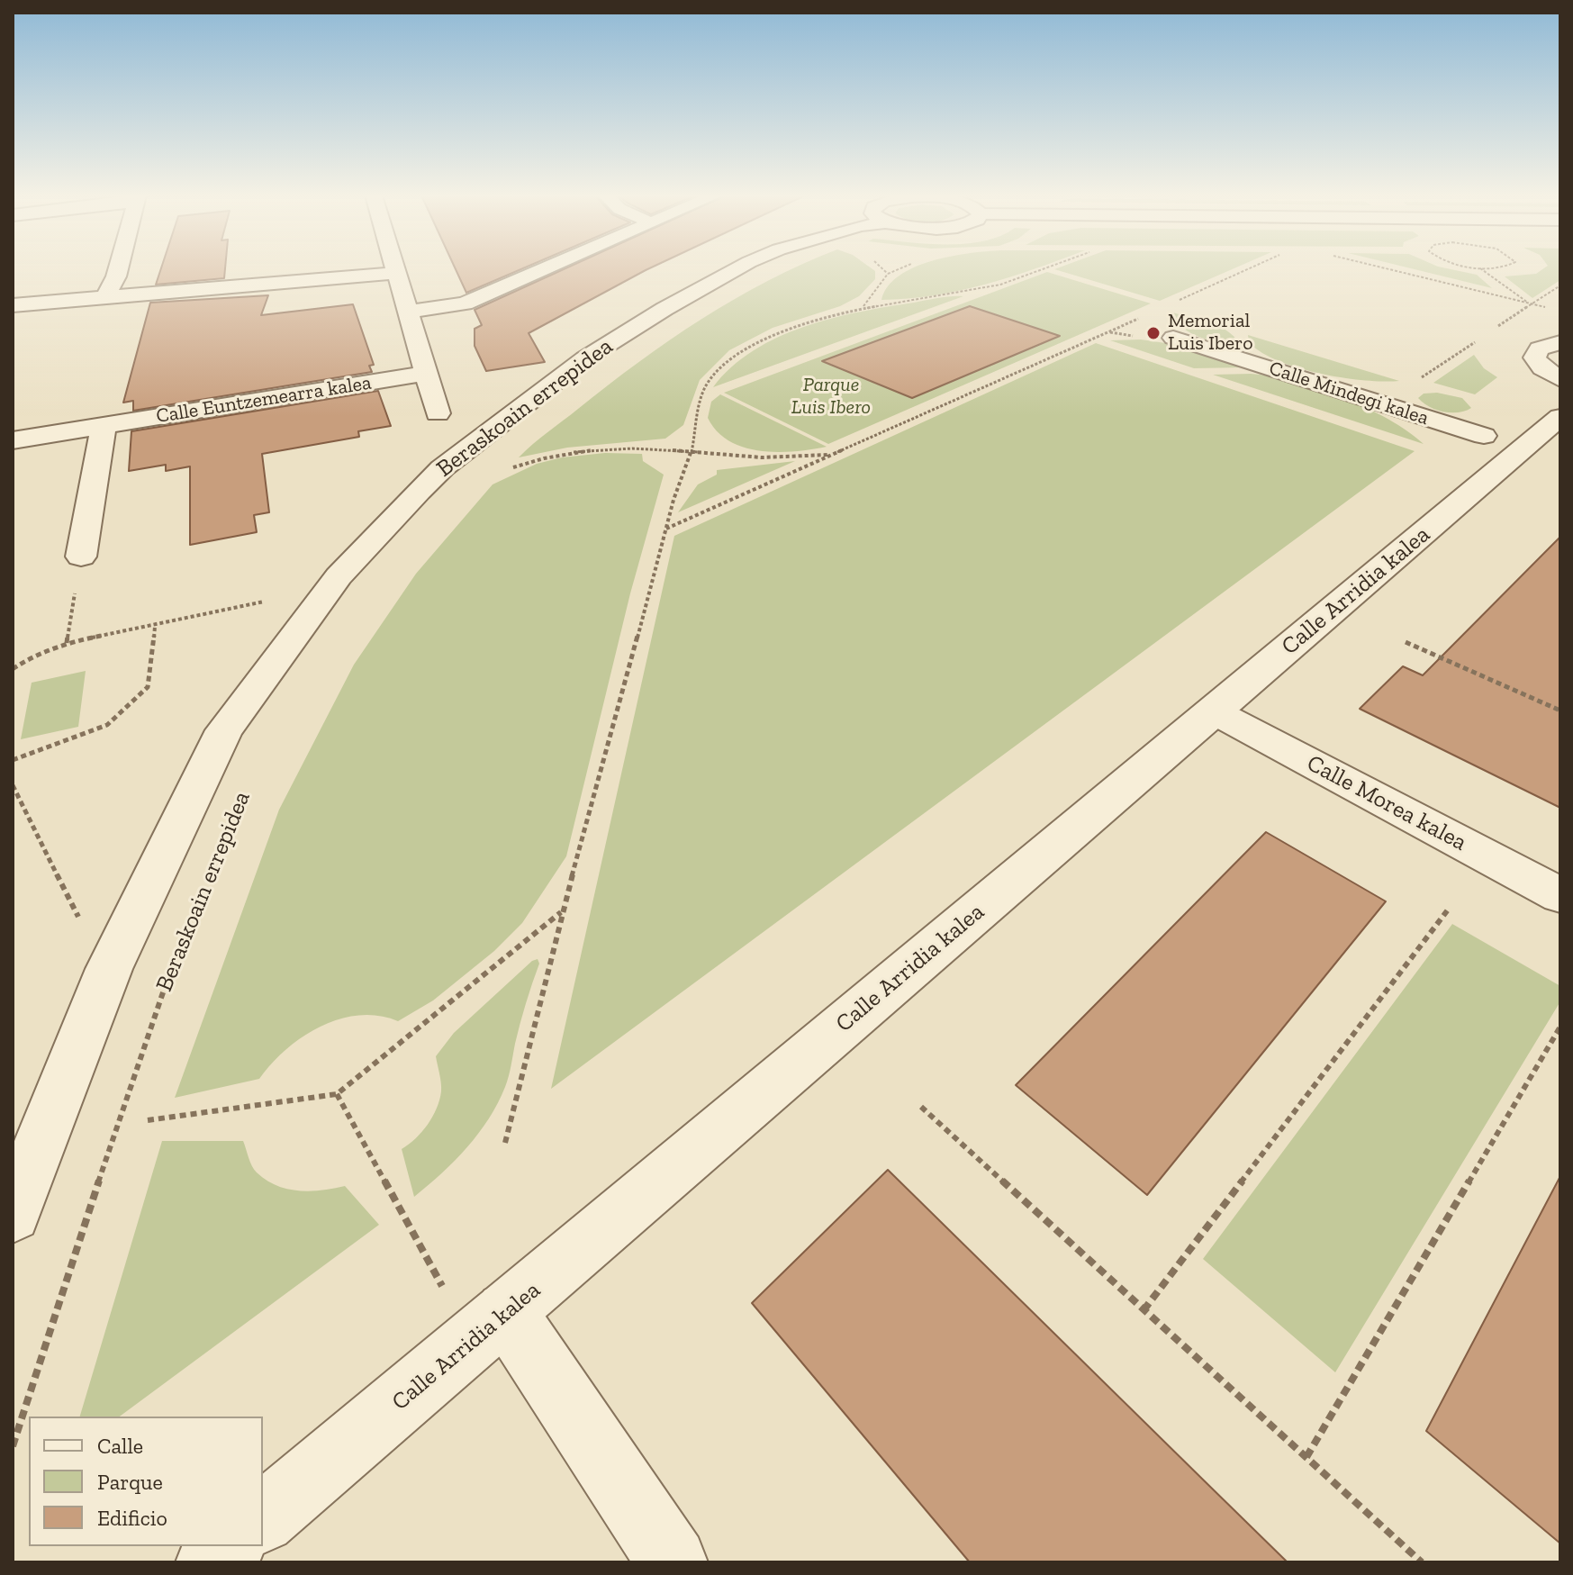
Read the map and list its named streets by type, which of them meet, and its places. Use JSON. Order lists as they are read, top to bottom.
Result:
{
  "streets": {
    "street": [
      "Calle Mindegi kalea",
      "Calle Euntzemearra kalea",
      "Beraskoain errepidea",
      "Calle Arridia kalea",
      "Calle Morea kalea"
    ]
  },
  "crossings": [
    ["Calle Arridia kalea", "Calle Morea kalea"]
  ],
  "parks": ["Parque Luis Ibero"],
  "places": ["Memorial Luis Ibero"],
  "legend": ["Calle", "Parque", "Edificio"]
}
